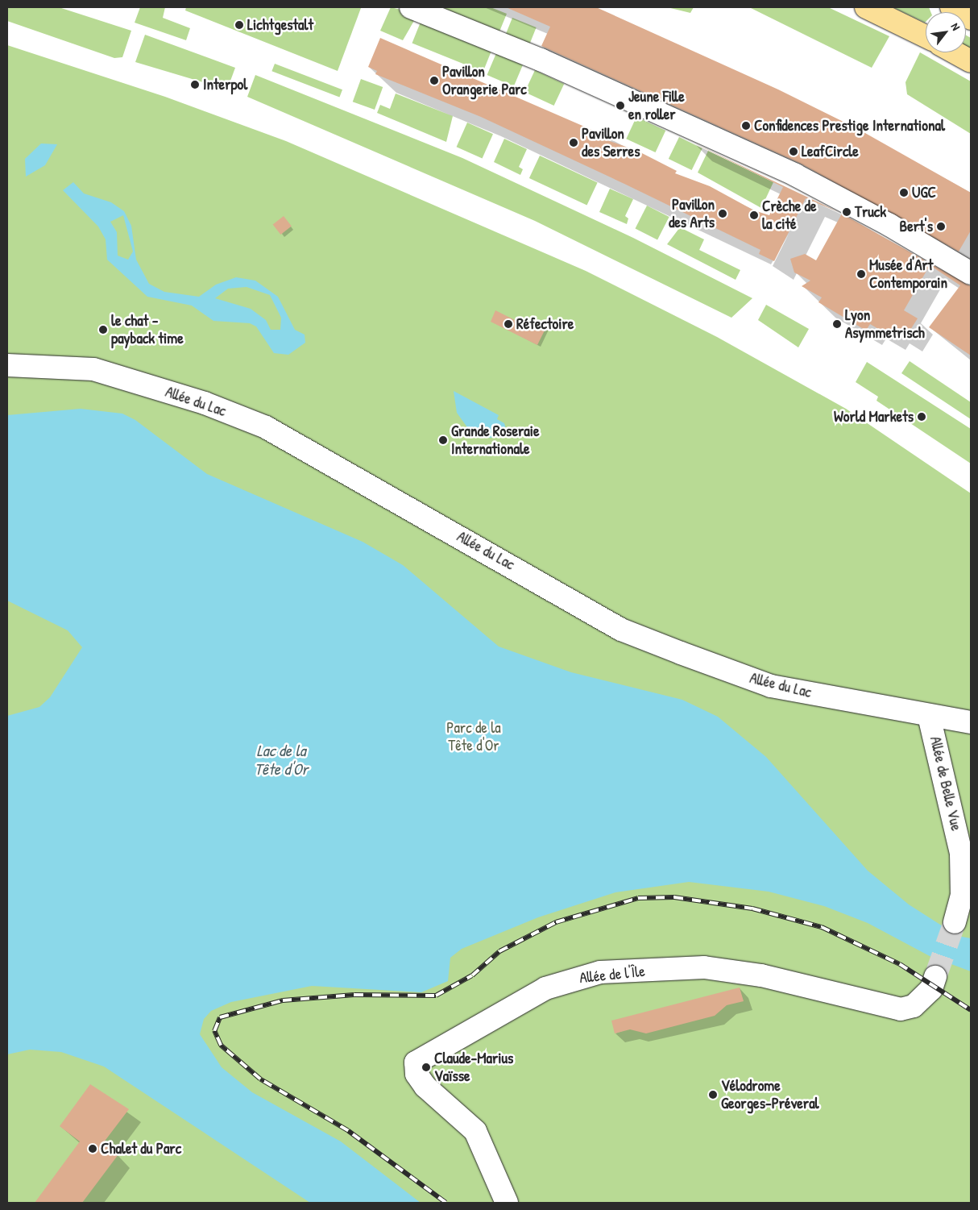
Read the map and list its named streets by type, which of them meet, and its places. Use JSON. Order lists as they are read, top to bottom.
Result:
{
  "streets": {
    "street": ["Allée du Lac", "Allée de Belle Vue", "Allée de l'Île"]
  },
  "crossings": [
    ["Allée du Lac", "Allée de Belle Vue"]
  ],
  "water": ["Lac de la Tête d'Or"],
  "parks": ["Parc de la Tête d'Or"],
  "places": [
    "Lichtgestalt",
    "Pavillon Orangerie Parc",
    "Interpol",
    "Jeune Fille en roller",
    "Confidences Prestige International",
    "Pavillon des Serres",
    "LeafCircle",
    "UGC",
    "Truck",
    "Pavillon des Arts",
    "Crèche de la cité",
    "Bert's",
    "Musée d'Art Contemporain",
    "Réfectoire",
    "Lyon Asymmetrisch",
    "le chat - payback time",
    "World Markets",
    "Grande Roseraie Internationale",
    "Claude-Marius Vaïsse",
    "Vélodrome Georges-Préveral",
    "Chalet du Parc"
  ],
  "north": "top right"
}
